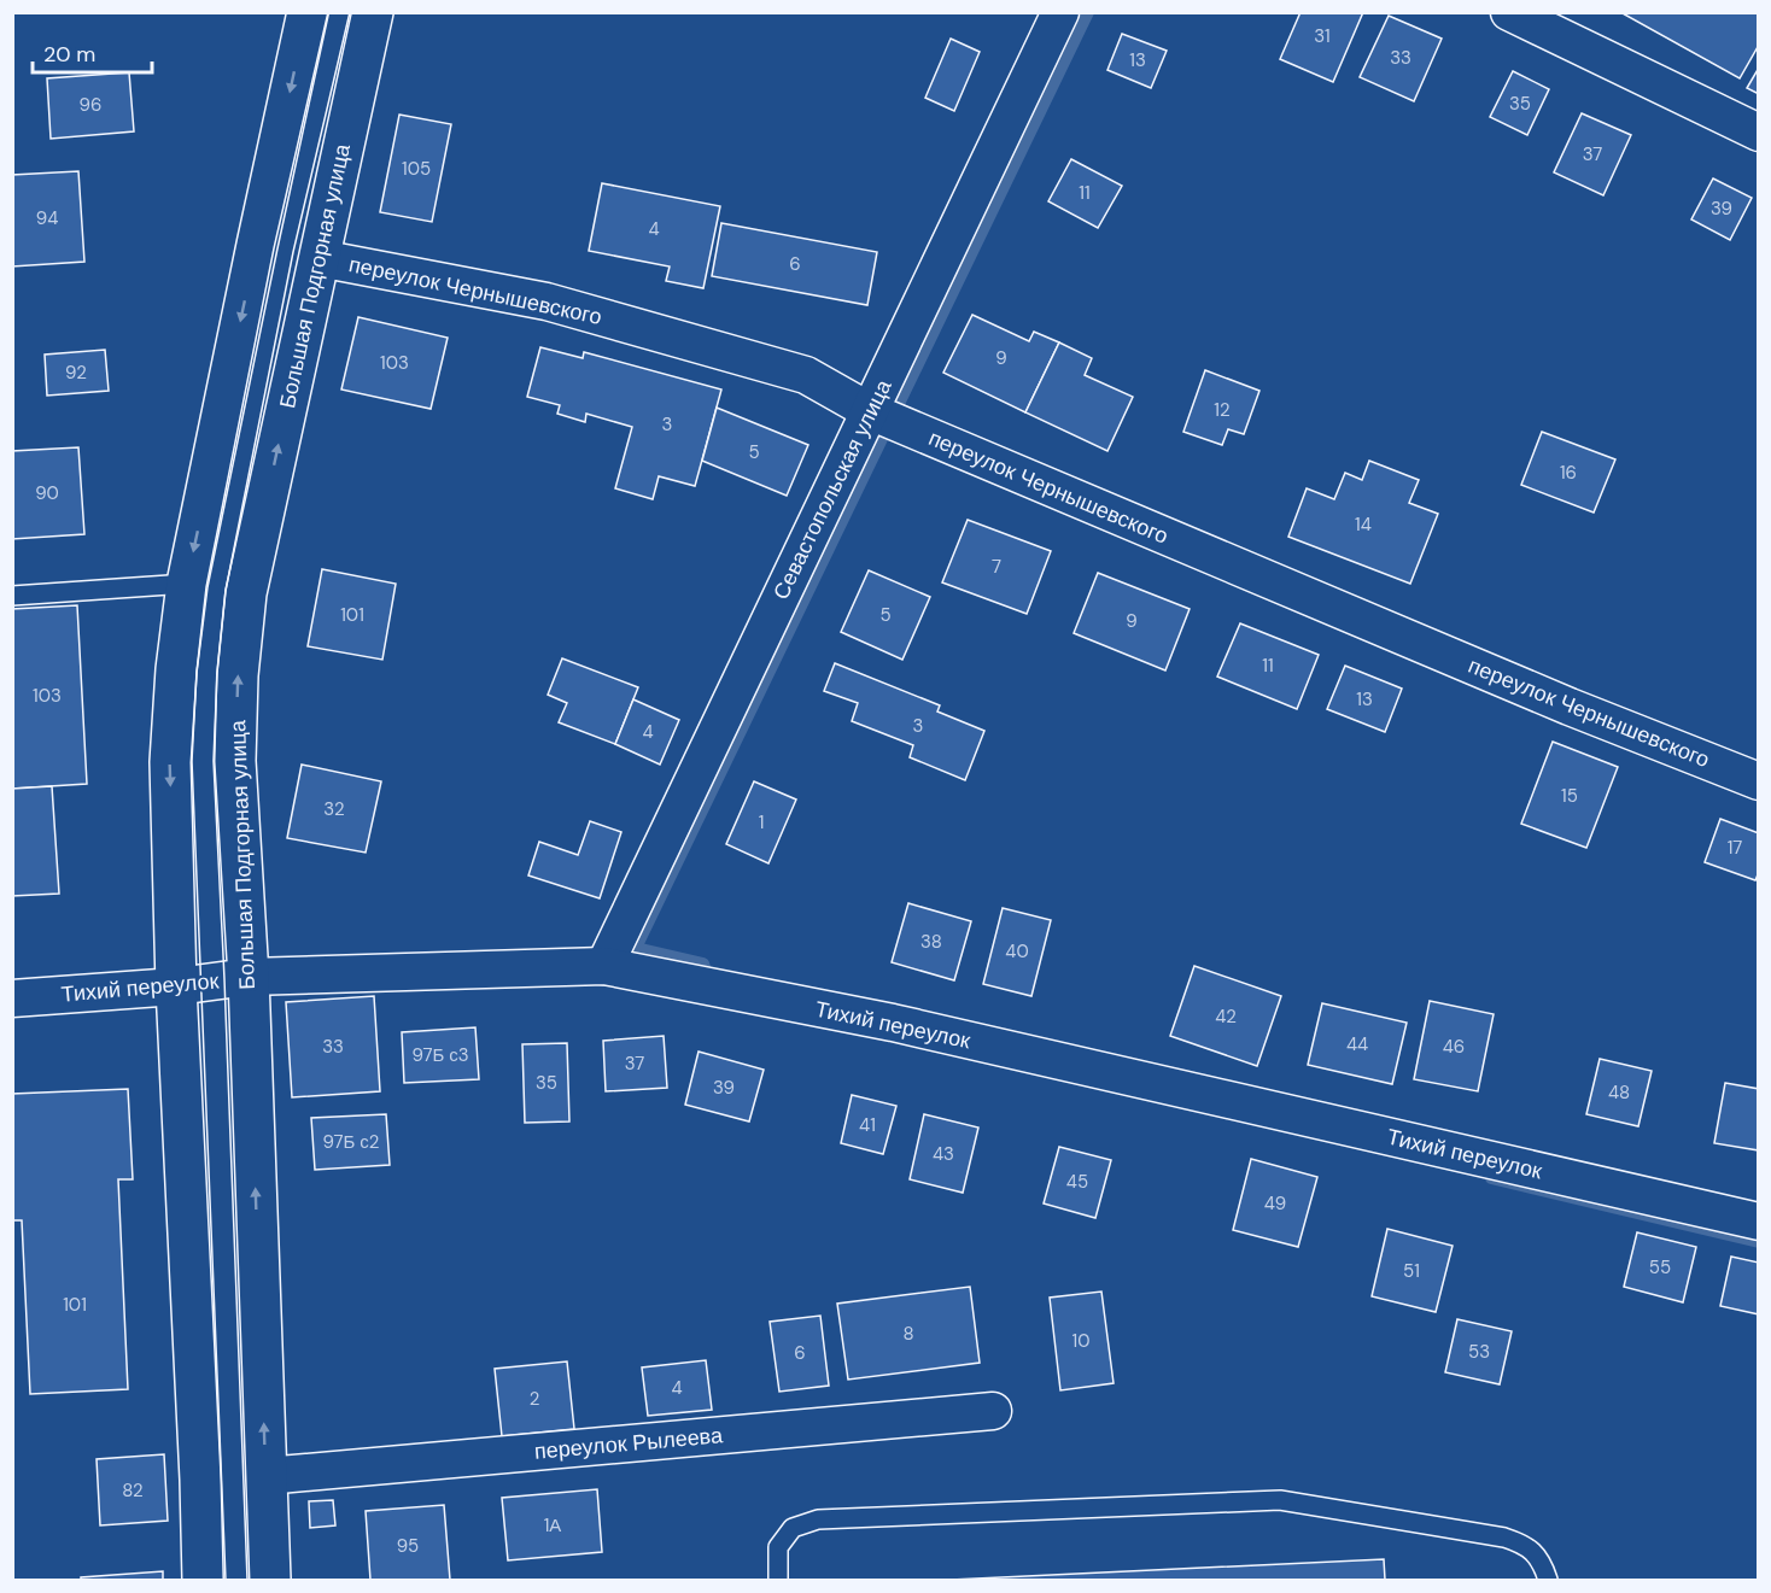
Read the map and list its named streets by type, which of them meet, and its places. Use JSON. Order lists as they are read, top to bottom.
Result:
{
  "streets": {
    "main road": ["Большая Подгорная улица"],
    "street": [
      "переулок Чернышевского",
      "Севастопольская улица",
      "Тихий переулок",
      "переулок Рылеева"
    ]
  },
  "crossings": [
    ["Большая Подгорная улица", "переулок Чернышевского"],
    ["Большая Подгорная улица", "Тихий переулок"],
    ["Большая Подгорная улица", "переулок Рылеева"],
    ["переулок Чернышевского", "Севастопольская улица"],
    ["Севастопольская улица", "Тихий переулок"]
  ],
  "house_numbers": [
    "31",
    "33",
    "13",
    "35",
    "96",
    "37",
    "105",
    "11",
    "39",
    "94",
    "4",
    "6",
    "9",
    "103",
    "92",
    "12",
    "3",
    "5",
    "16",
    "90",
    "14",
    "7",
    "101",
    "5",
    "9",
    "11",
    "103",
    "13",
    "3",
    "4",
    "15",
    "32",
    "1",
    "17",
    "38",
    "40",
    "42",
    "44",
    "33",
    "46",
    "97Б с3",
    "37",
    "35",
    "39",
    "48",
    "41",
    "97Б с2",
    "43",
    "45",
    "49",
    "55",
    "51",
    "101",
    "8",
    "10",
    "53",
    "6",
    "4",
    "2",
    "82",
    "1А",
    "95"
  ],
  "scale_bar": "20 m"
}
